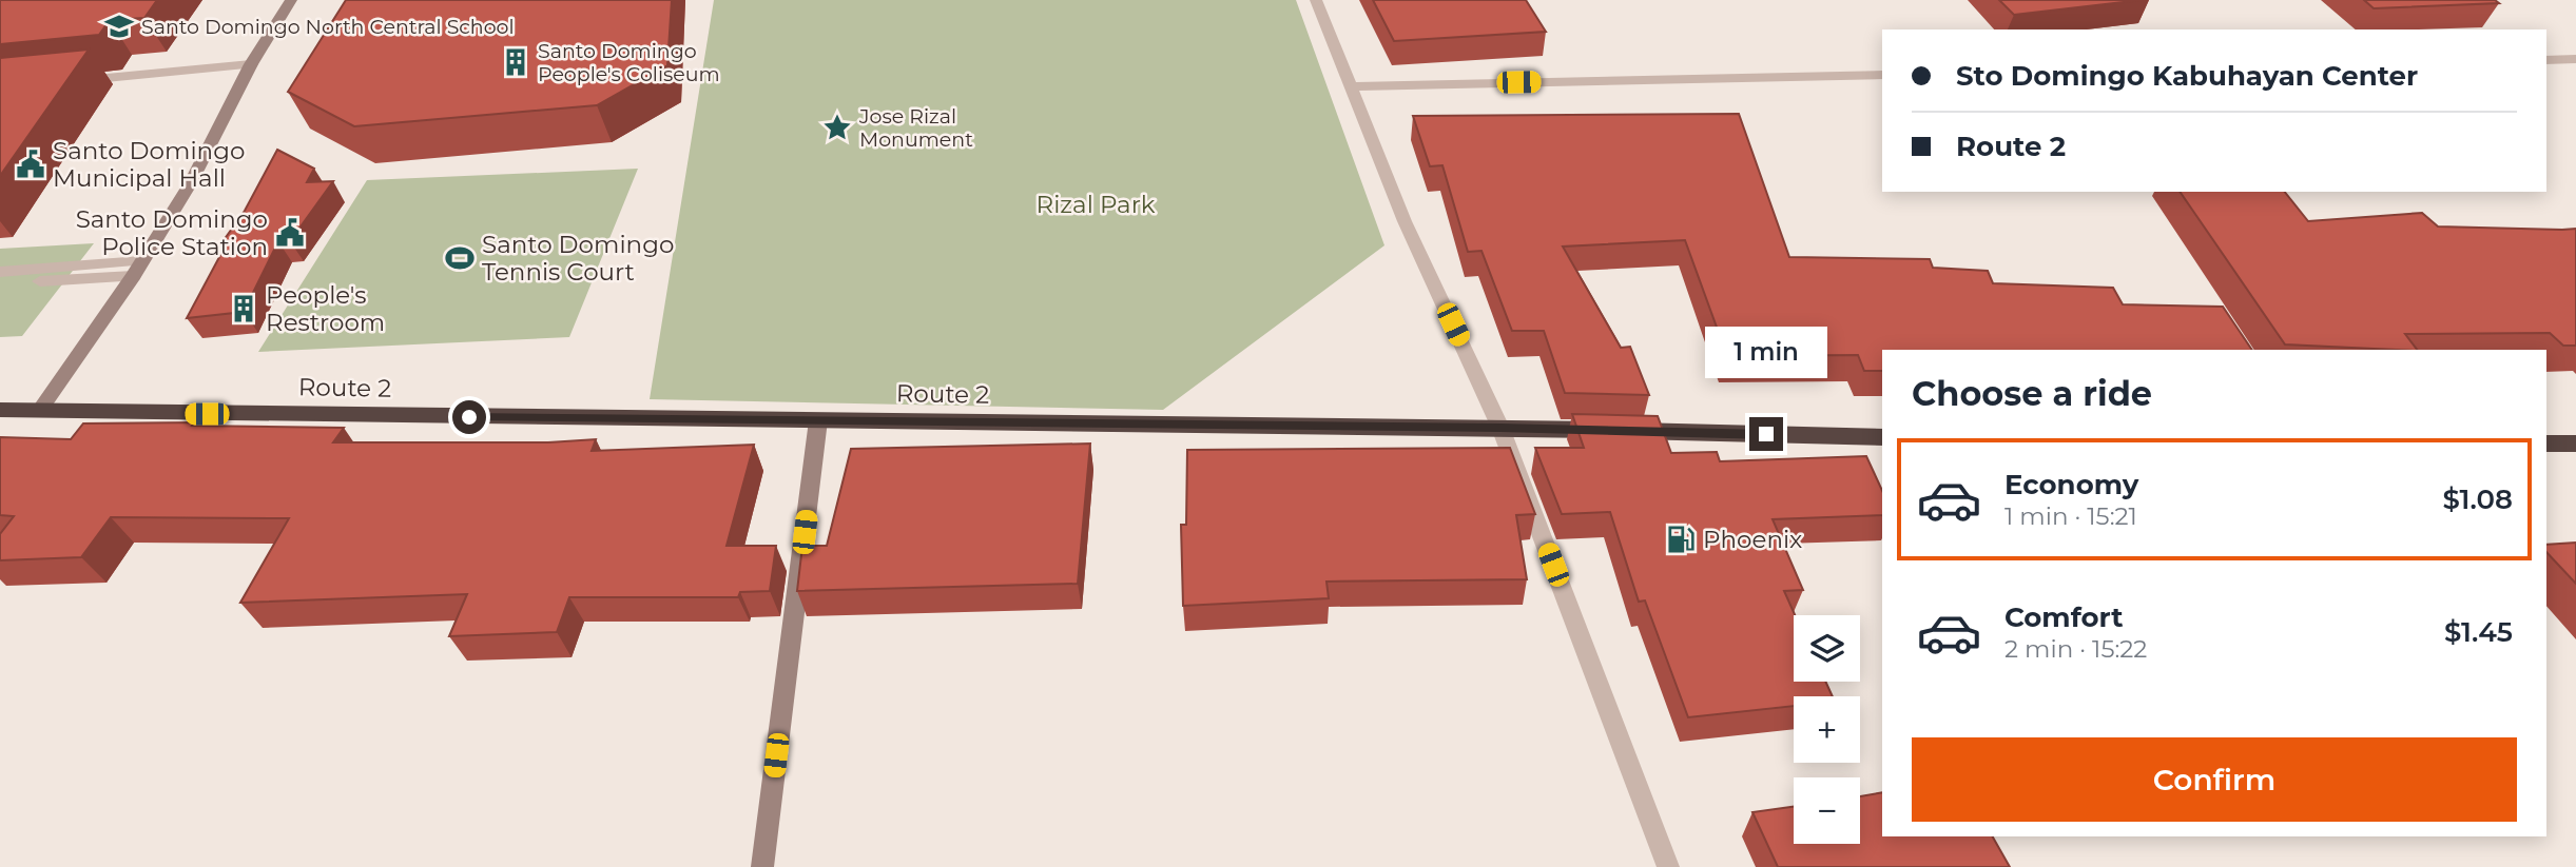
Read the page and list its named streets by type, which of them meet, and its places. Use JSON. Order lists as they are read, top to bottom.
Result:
{
  "streets": {
    "highway": ["Route 2"]
  },
  "parks": ["Rizal Park"],
  "places": {
    "school or university": ["Santo Domingo North Central School"],
    "building": ["Santo Domingo People's Coliseum", "People's Restroom"],
    "place": ["Jose Rizal Monument"],
    "public building": ["Santo Domingo Municipal Hall", "Santo Domingo Police Station"],
    "sports": ["Santo Domingo Tennis Court"],
    "fuel station": ["Phoenix"]
  },
  "page": {
    "banner": ["Sto Domingo Kabuhayan Center", "Route 2"],
    "bubble": "1 min",
    "heading": "Choose a ride",
    "list": [
      {
        "name": "Economy",
        "note": "1 min · 15:21",
        "value": "$1.08"
      },
      {
        "name": "Comfort",
        "note": "2 min · 15:22",
        "value": "$1.45"
      }
    ],
    "map_buttons": ["+", "−"],
    "buttons": "Confirm"
  }
}
